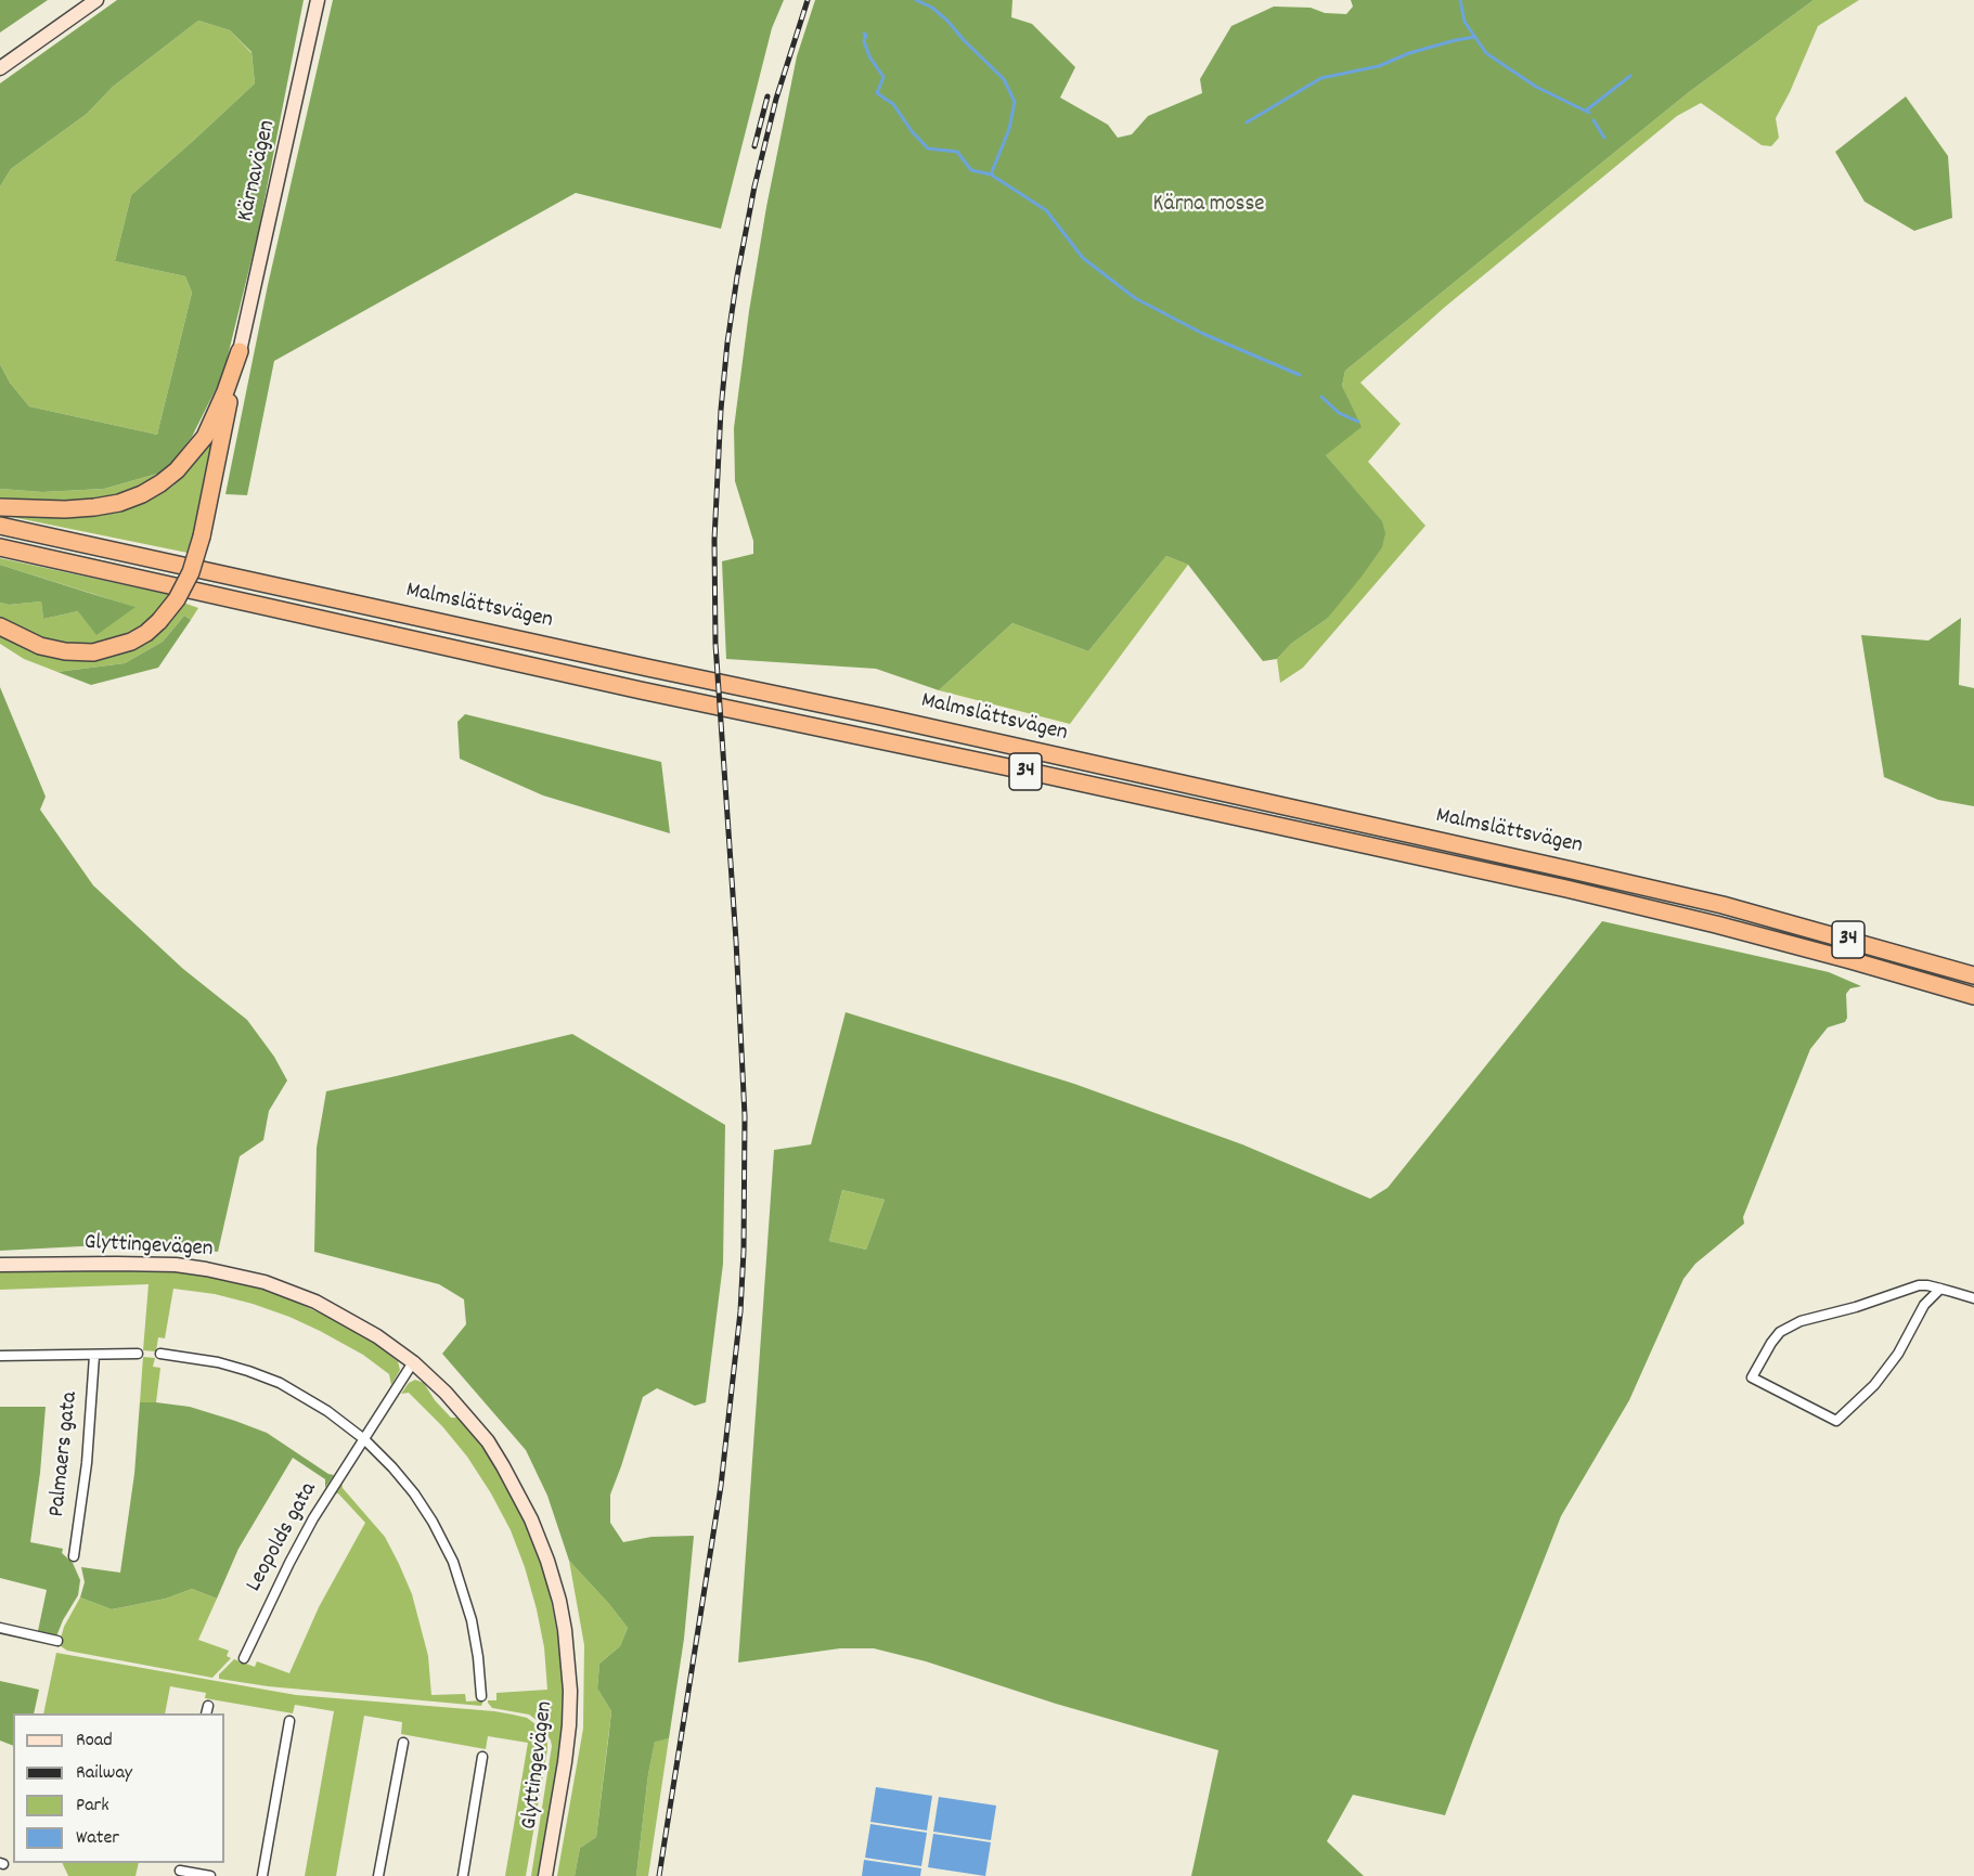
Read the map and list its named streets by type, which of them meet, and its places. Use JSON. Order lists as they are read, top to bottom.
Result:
{
  "streets": {
    "highway": ["Malmslättsvägen", "34"],
    "street": [
      "Kärnavägen",
      "Glyttingevägen",
      "Palmaers gata",
      "Leopolds gata"
    ]
  },
  "crossings": [
    ["Glyttingevägen", "Leopolds gata"]
  ],
  "parks": ["Kärna mosse"],
  "legend": [
    "Road",
    "Railway",
    "Park",
    "Water"
  ]
}
